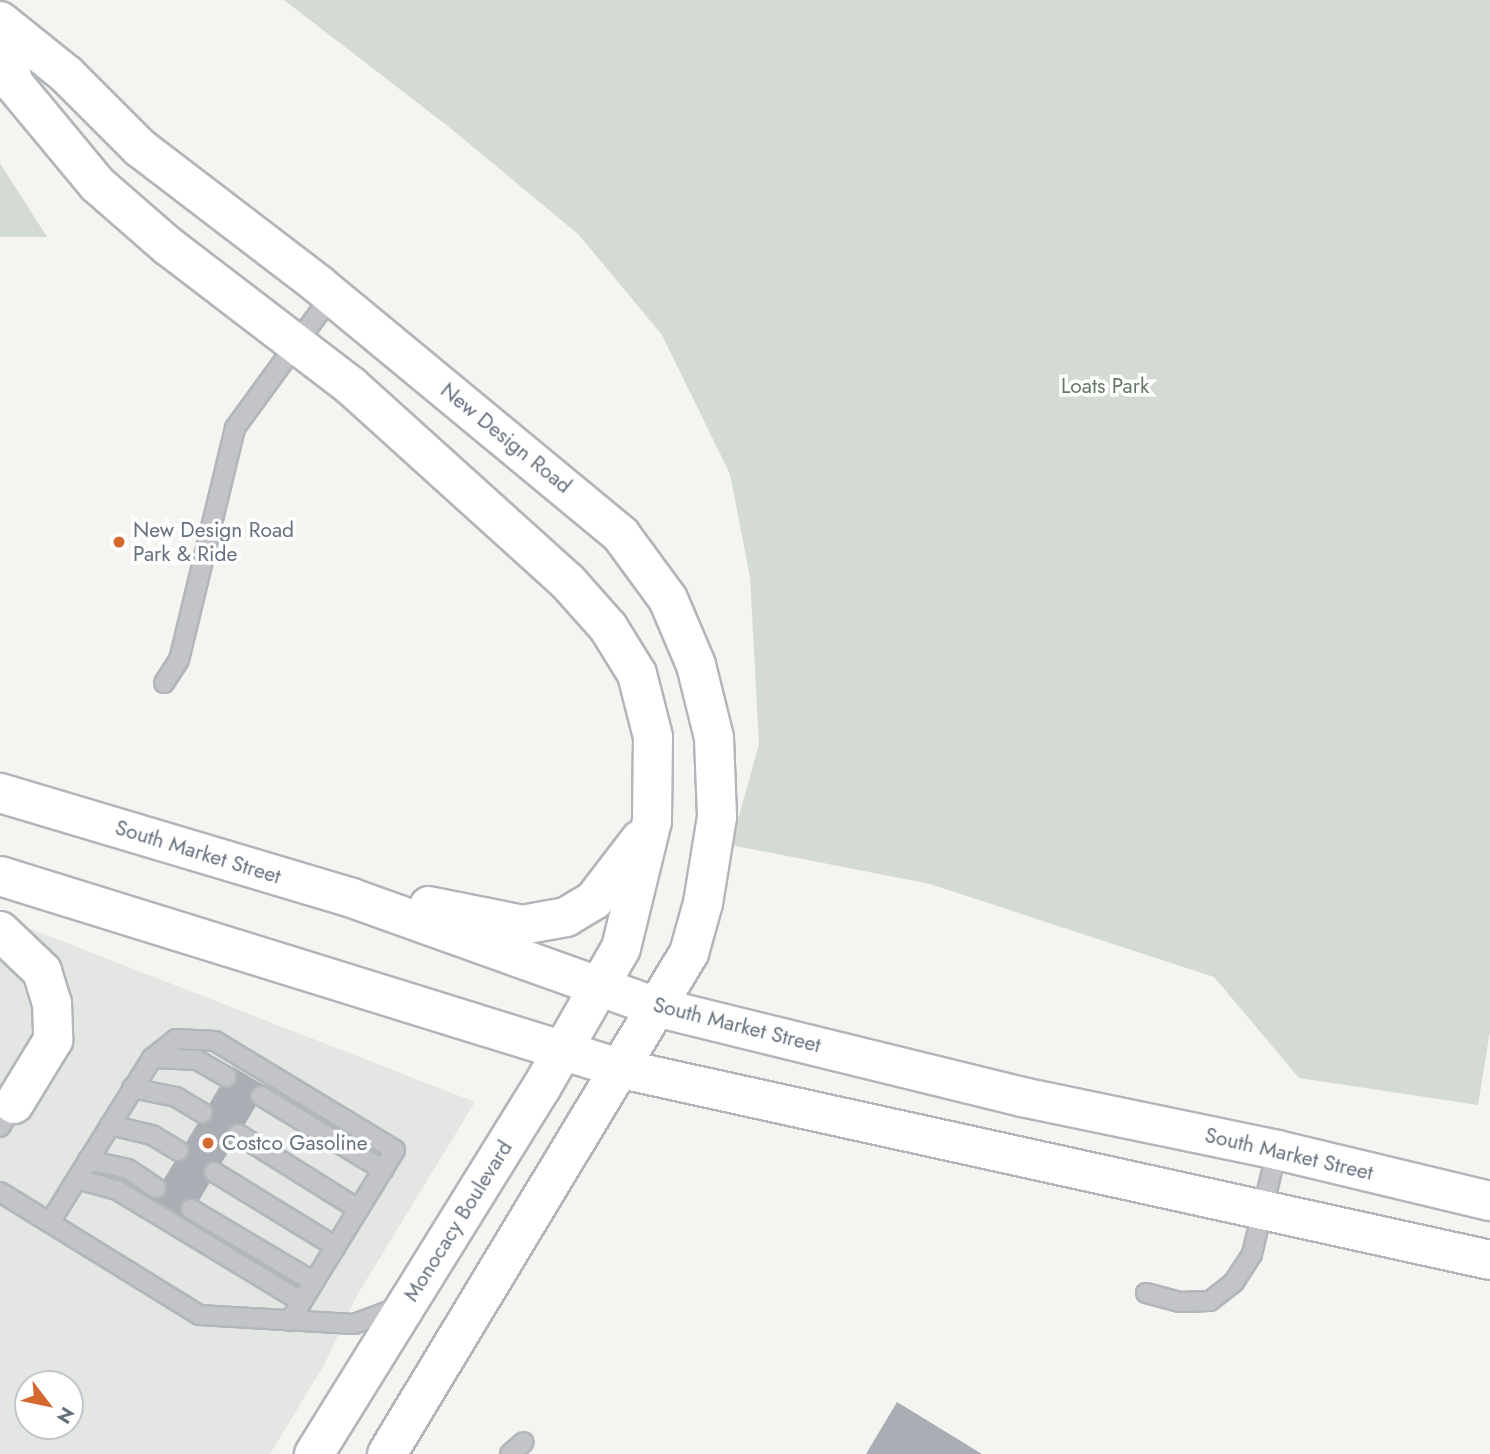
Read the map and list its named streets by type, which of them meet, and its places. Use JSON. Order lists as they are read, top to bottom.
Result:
{
  "streets": {
    "main road": ["New Design Road", "South Market Street", "Monocacy Boulevard"]
  },
  "crossings": [
    ["New Design Road", "South Market Street"],
    ["South Market Street", "Monocacy Boulevard"]
  ],
  "parks": ["Loats Park"],
  "places": ["New Design Road Park & Ride", "Costco Gasoline"],
  "north": "bottom right"
}
